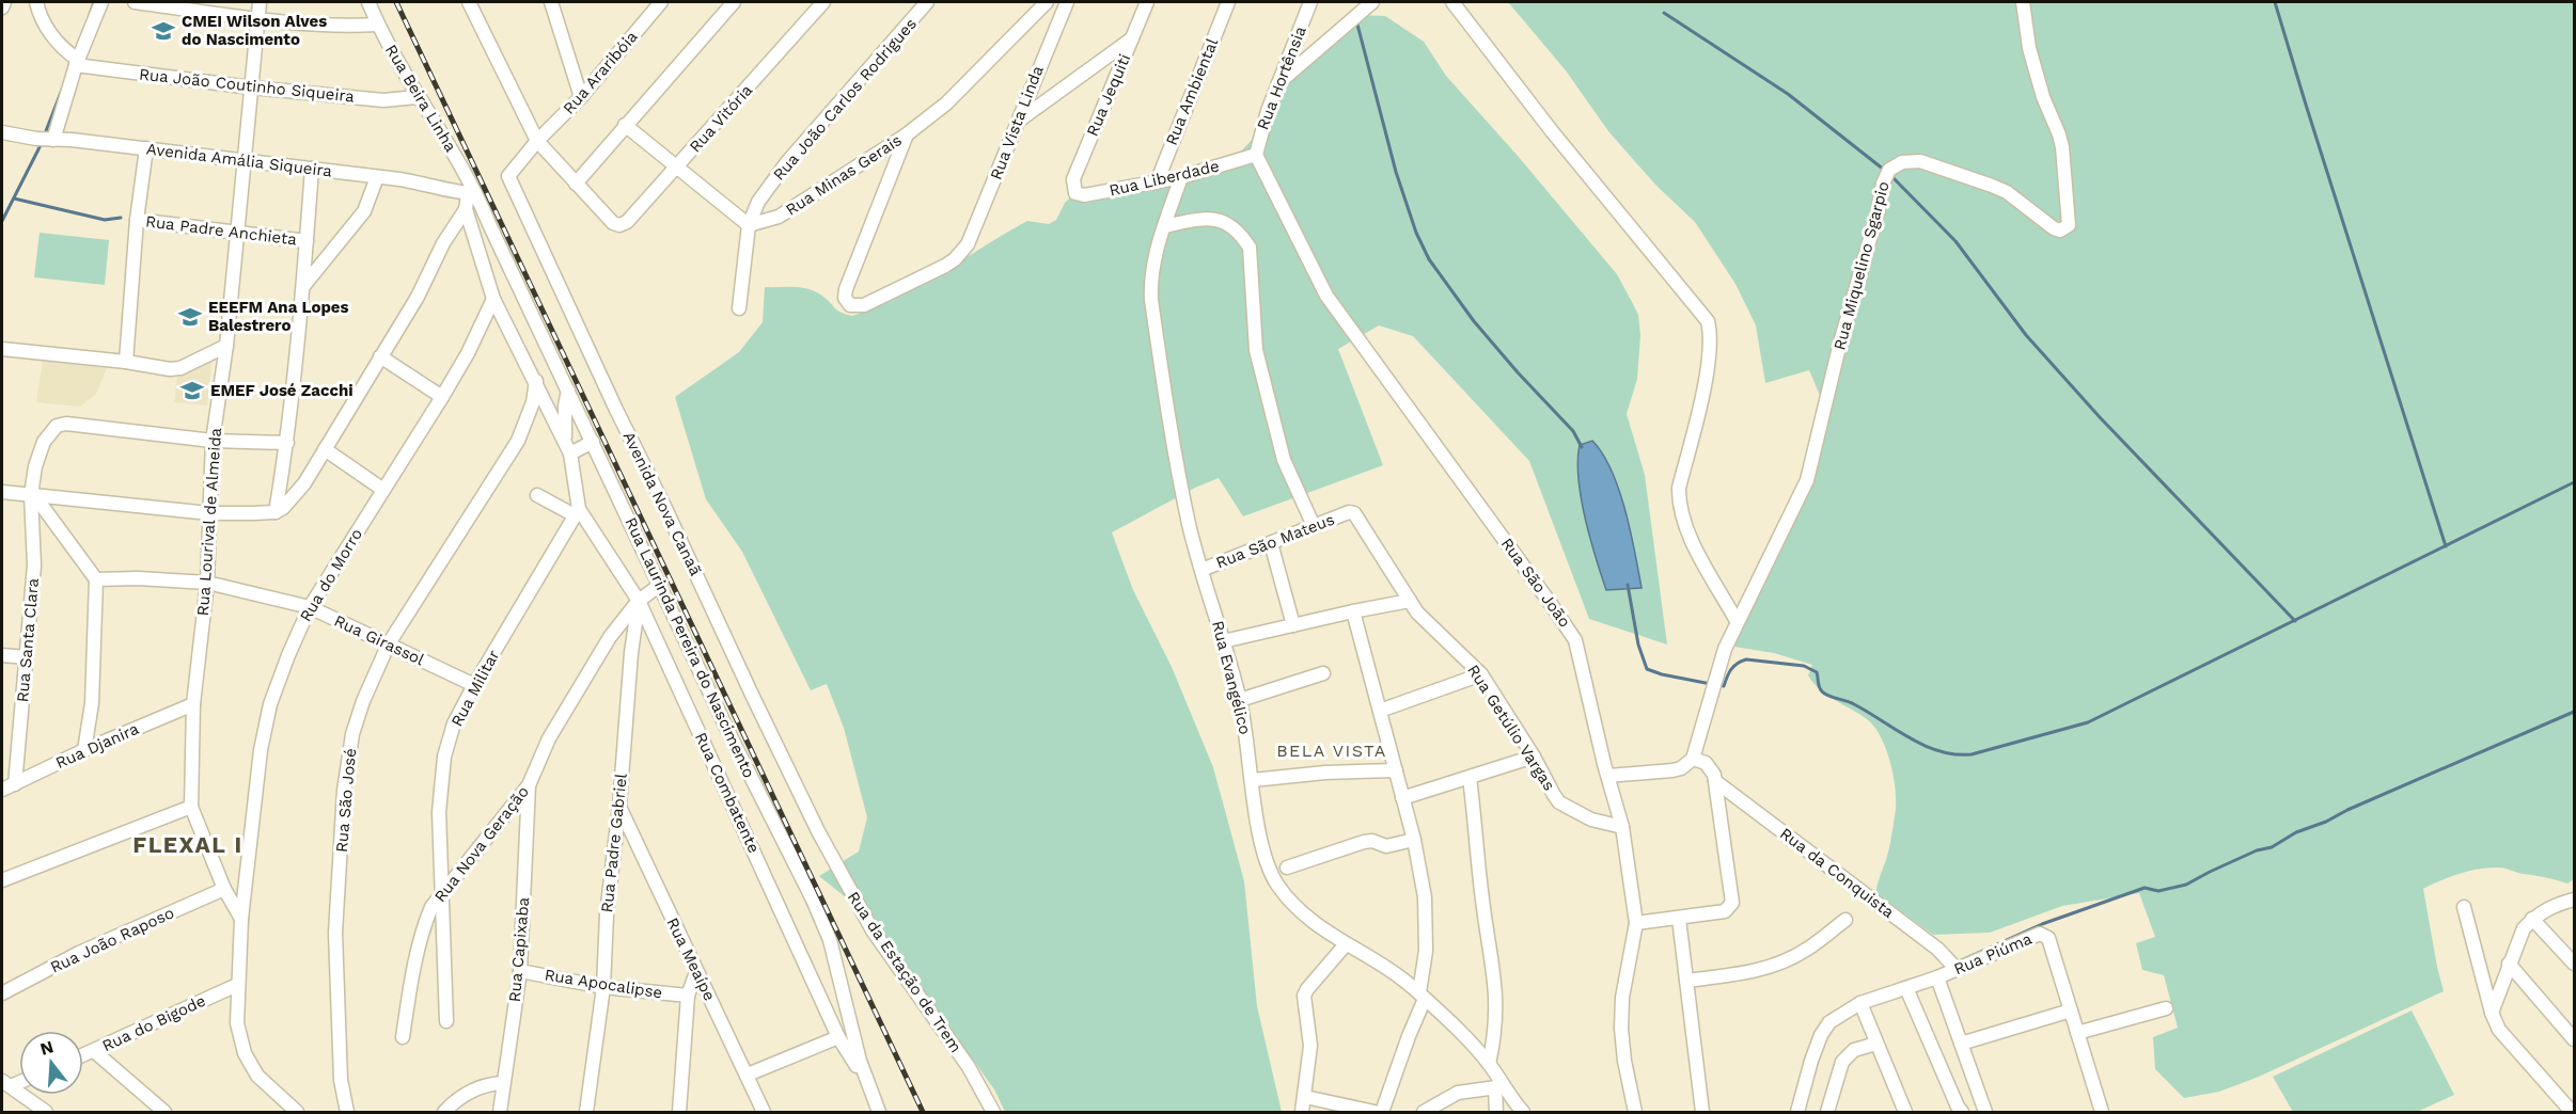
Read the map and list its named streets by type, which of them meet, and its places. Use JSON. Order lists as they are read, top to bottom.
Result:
{
  "streets": {
    "street": [
      "Rua Araribóia",
      "Rua Hortênsia",
      "Rua João Coutinho Siqueira",
      "Rua Ambiental",
      "Rua Jequiti",
      "Rua Beira Linha",
      "Rua João Carlos Rodrigues",
      "Rua Vitória",
      "Rua Vista Linda",
      "Avenida Amália Siqueira",
      "Rua Minas Gerais",
      "Rua Liberdade",
      "Rua Padre Anchieta",
      "Rua Miquelino Sgarpio",
      "Avenida Nova Canaã",
      "Rua Lourival de Almeida",
      "Rua São Mateus",
      "Rua do Morro",
      "Rua São João",
      "Rua Santa Clara",
      "Rua Girassol",
      "Rua Laurinda Pereira do Nascimento",
      "Rua Evangélico",
      "Rua Militar",
      "Rua Getúlio Vargas",
      "Rua Djanira",
      "Rua Combatente",
      "Rua São José",
      "Rua Padre Gabriel",
      "Rua Nova Geração",
      "Rua da Conquista",
      "Rua João Raposo",
      "Rua Capixaba",
      "Rua Piúma",
      "Rua Meaípe",
      "Rua da Estação de Trem",
      "Rua Apocalipse",
      "Rua do Bigode"
    ]
  },
  "crossings": [
    ["Rua Araribóia", "Avenida Nova Canaã"],
    ["Rua Hortênsia", "Rua Liberdade"],
    ["Rua Hortênsia", "Rua São João"],
    ["Rua João Coutinho Siqueira", "Rua Beira Linha"],
    ["Rua João Coutinho Siqueira", "Rua Lourival de Almeida"],
    ["Rua Ambiental", "Rua Liberdade"],
    ["Rua Jequiti", "Rua Liberdade"],
    ["Rua Beira Linha", "Avenida Amália Siqueira"],
    ["Rua Beira Linha", "Rua Laurinda Pereira do Nascimento"],
    ["Rua João Carlos Rodrigues", "Rua Minas Gerais"],
    ["Rua Vista Linda", "Rua Minas Gerais"],
    ["Avenida Amália Siqueira", "Rua Lourival de Almeida"],
    ["Avenida Amália Siqueira", "Rua Laurinda Pereira do Nascimento"],
    ["Rua Liberdade", "Rua São João"],
    ["Rua Liberdade", "Rua Evangélico"],
    ["Rua Padre Anchieta", "Rua Lourival de Almeida"],
    ["Rua Miquelino Sgarpio", "Rua da Conquista"],
    ["Avenida Nova Canaã", "Rua da Estação de Trem"],
    ["Rua Lourival de Almeida", "Rua do Morro"],
    ["Rua Lourival de Almeida", "Rua Santa Clara"],
    ["Rua Lourival de Almeida", "Rua Girassol"],
    ["Rua Lourival de Almeida", "Rua Djanira"],
    ["Rua Lourival de Almeida", "Rua João Raposo"],
    ["Rua São Mateus", "Rua Evangélico"],
    ["Rua São Mateus", "Rua Getúlio Vargas"],
    ["Rua do Morro", "Rua Girassol"],
    ["Rua do Morro", "Rua do Bigode"],
    ["Rua São João", "Rua Getúlio Vargas"],
    ["Rua Santa Clara", "Rua Djanira"],
    ["Rua Girassol", "Rua Militar"],
    ["Rua Girassol", "Rua São José"],
    ["Rua Laurinda Pereira do Nascimento", "Rua Combatente"],
    ["Rua Militar", "Rua Combatente"],
    ["Rua Militar", "Rua Nova Geração"],
    ["Rua Combatente", "Rua Padre Gabriel"],
    ["Rua Combatente", "Rua Nova Geração"],
    ["Rua Padre Gabriel", "Rua Nova Geração"],
    ["Rua Padre Gabriel", "Rua Meaípe"],
    ["Rua Padre Gabriel", "Rua Apocalipse"],
    ["Rua Nova Geração", "Rua Capixaba"],
    ["Rua da Conquista", "Rua Piúma"],
    ["Rua Capixaba", "Rua Apocalipse"]
  ],
  "districts": ["BELA VISTA", "FLEXAL I"],
  "places": {
    "school or university": ["CMEI Wilson Alves do Nascimento", "EEEFM Ana Lopes Balestrero", "EMEF José Zacchi"]
  },
  "north": "top"
}
